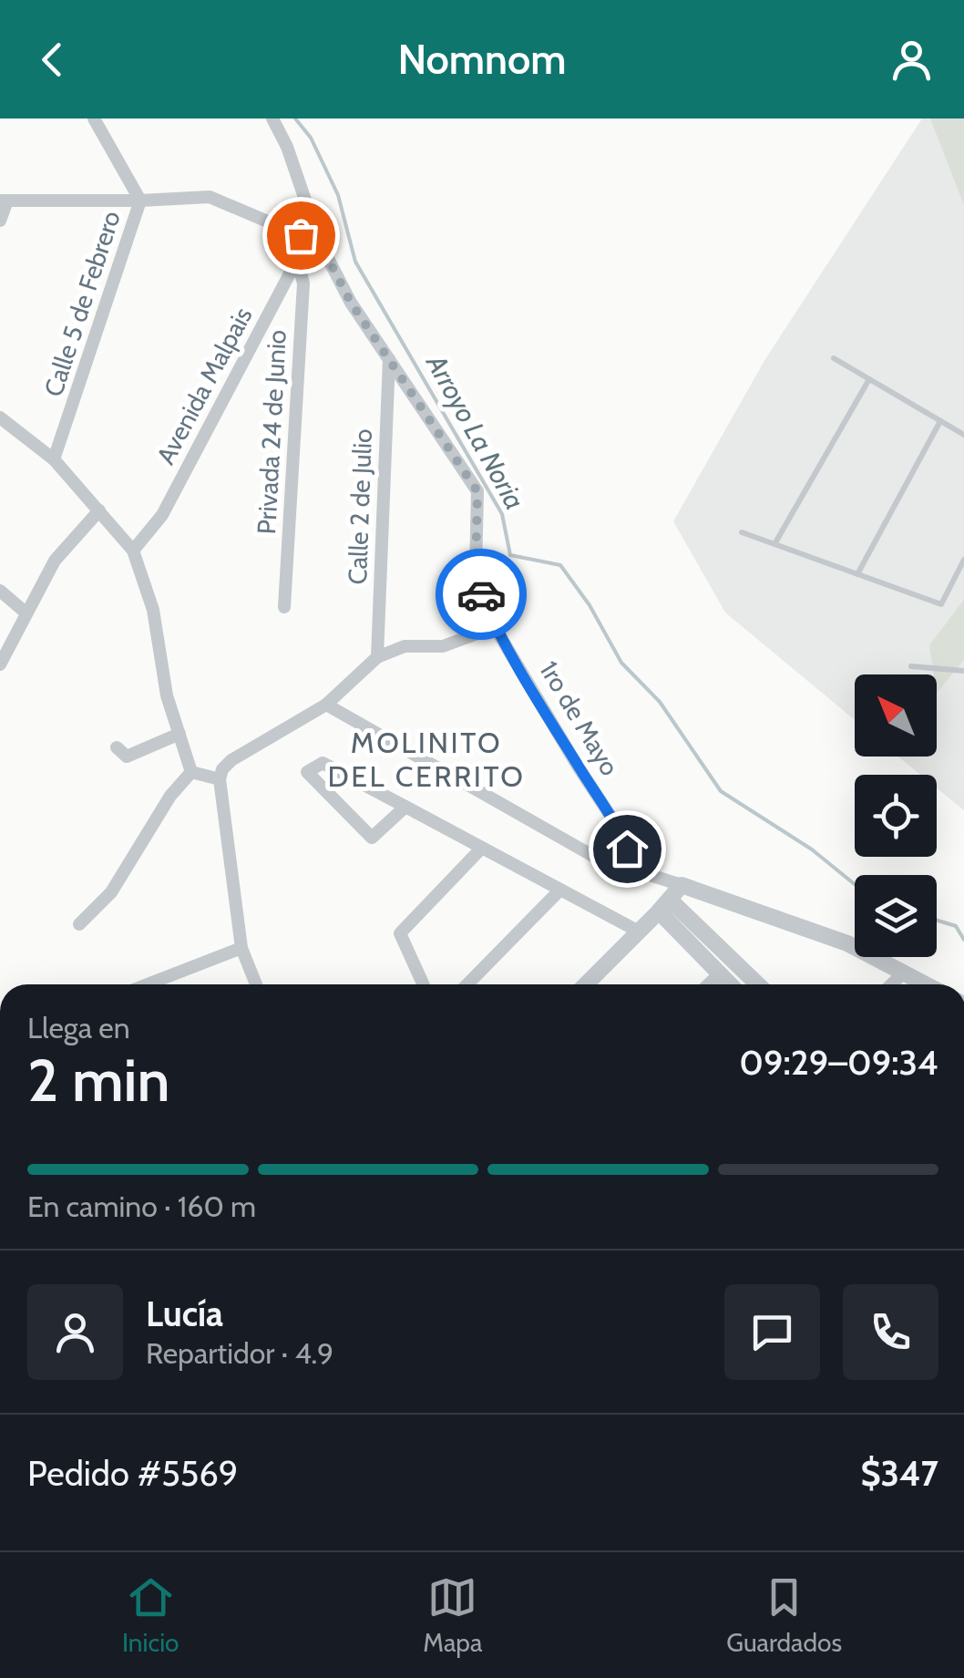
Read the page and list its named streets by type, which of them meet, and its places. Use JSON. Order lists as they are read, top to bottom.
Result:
{
  "streets": {
    "street": [
      "Calle 5 de Febrero",
      "Avenida Malpais",
      "Privada 24 de Junio",
      "Calle 2 de Julio",
      "1ro de Mayo"
    ]
  },
  "crossings": [
    ["Avenida Malpais", "Privada 24 de Junio"],
    ["Calle 2 de Julio", "1ro de Mayo"]
  ],
  "districts": ["MOLINITO DEL CERRITO"],
  "water": ["Arroyo La Noria"],
  "north": "top left",
  "page": {
    "header": "Nomnom",
    "heading": ["2 min", "Llega en", "09:29–09:34"],
    "panel": [
      "Lucía",
      "Repartidor · 4.9",
      "Pedido #5569",
      "$347"
    ],
    "bar": "En camino · 160 m",
    "tabs": ["Inicio", "Mapa", "Guardados"]
  }
}
